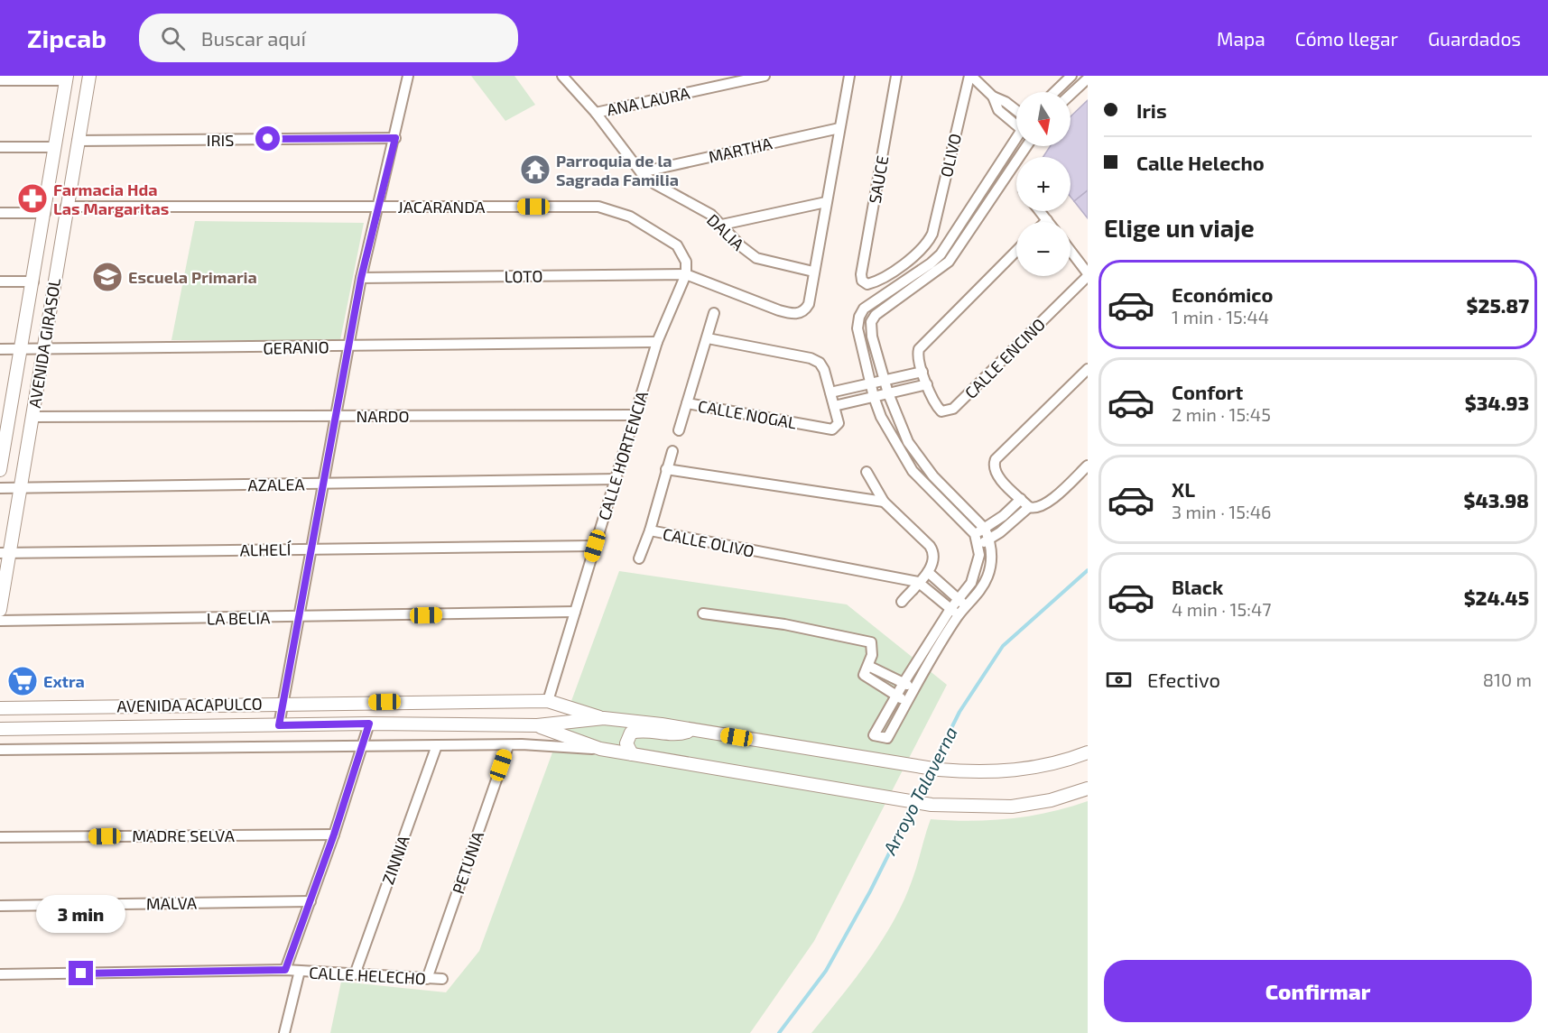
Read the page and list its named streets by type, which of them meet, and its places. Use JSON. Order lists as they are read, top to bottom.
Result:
{
  "streets": {
    "street": [
      "ANA LAURA",
      "IRIS",
      "MARTHA",
      "OLIVO",
      "SAUCE",
      "JACARANDA",
      "DALIA",
      "LOTO",
      "AVENIDA GIRASOL",
      "GERANIO",
      "CALLE ENCINO",
      "CALLE NOGAL",
      "NARDO",
      "CALLE HORTENCIA",
      "AZALEA",
      "CALLE OLIVO",
      "ALHELÍ",
      "LA BELIA",
      "AVENIDA ACAPULCO",
      "MADRE SELVA",
      "ZINNIA",
      "PETUNIA",
      "MALVA",
      "CALLE HELECHO"
    ]
  },
  "crossings": [
    ["ANA LAURA", "DALIA"],
    ["IRIS", "AVENIDA GIRASOL"],
    ["MARTHA", "DALIA"],
    ["OLIVO", "SAUCE"],
    ["JACARANDA", "LOTO"],
    ["JACARANDA", "AVENIDA GIRASOL"],
    ["JACARANDA", "CALLE HORTENCIA"],
    ["LOTO", "CALLE HORTENCIA"],
    ["AVENIDA GIRASOL", "GERANIO"],
    ["AVENIDA GIRASOL", "NARDO"],
    ["AVENIDA GIRASOL", "AZALEA"],
    ["AVENIDA GIRASOL", "ALHELÍ"],
    ["GERANIO", "CALLE HORTENCIA"],
    ["NARDO", "CALLE HORTENCIA"],
    ["CALLE HORTENCIA", "AZALEA"],
    ["CALLE HORTENCIA", "ALHELÍ"],
    ["CALLE HORTENCIA", "LA BELIA"],
    ["CALLE HORTENCIA", "AVENIDA ACAPULCO"],
    ["ZINNIA", "CALLE HELECHO"],
    ["PETUNIA", "CALLE HELECHO"]
  ],
  "water": ["Arroyo Talaverna"],
  "places": {
    "temple": ["Parroquia de la Sagrada Familia"],
    "pharmacy": ["Farmacia Hda Las Margaritas"],
    "school or university": ["Escuela Primaria"],
    "supermarket": ["Extra"]
  },
  "north": "bottom",
  "page": {
    "header": "Zipcab",
    "search": "Buscar aquí",
    "nav": ["Mapa", "Cómo llegar", "Guardados"],
    "banner": ["Iris", "Calle Helecho"],
    "map_buttons": ["+", "−"],
    "heading": "Elige un viaje",
    "list": [
      {
        "name": "Económico",
        "note": "1 min · 15:44",
        "value": "$25.87"
      },
      {
        "name": "Confort",
        "note": "2 min · 15:45",
        "value": "$34.93"
      },
      {
        "name": "XL",
        "note": "3 min · 15:46",
        "value": "$43.98"
      },
      {
        "name": "Black",
        "note": "4 min · 15:47",
        "value": "$24.45"
      }
    ],
    "pay": ["Efectivo", "810 m"],
    "bubble": "3 min",
    "buttons": "Confirmar"
  }
}
